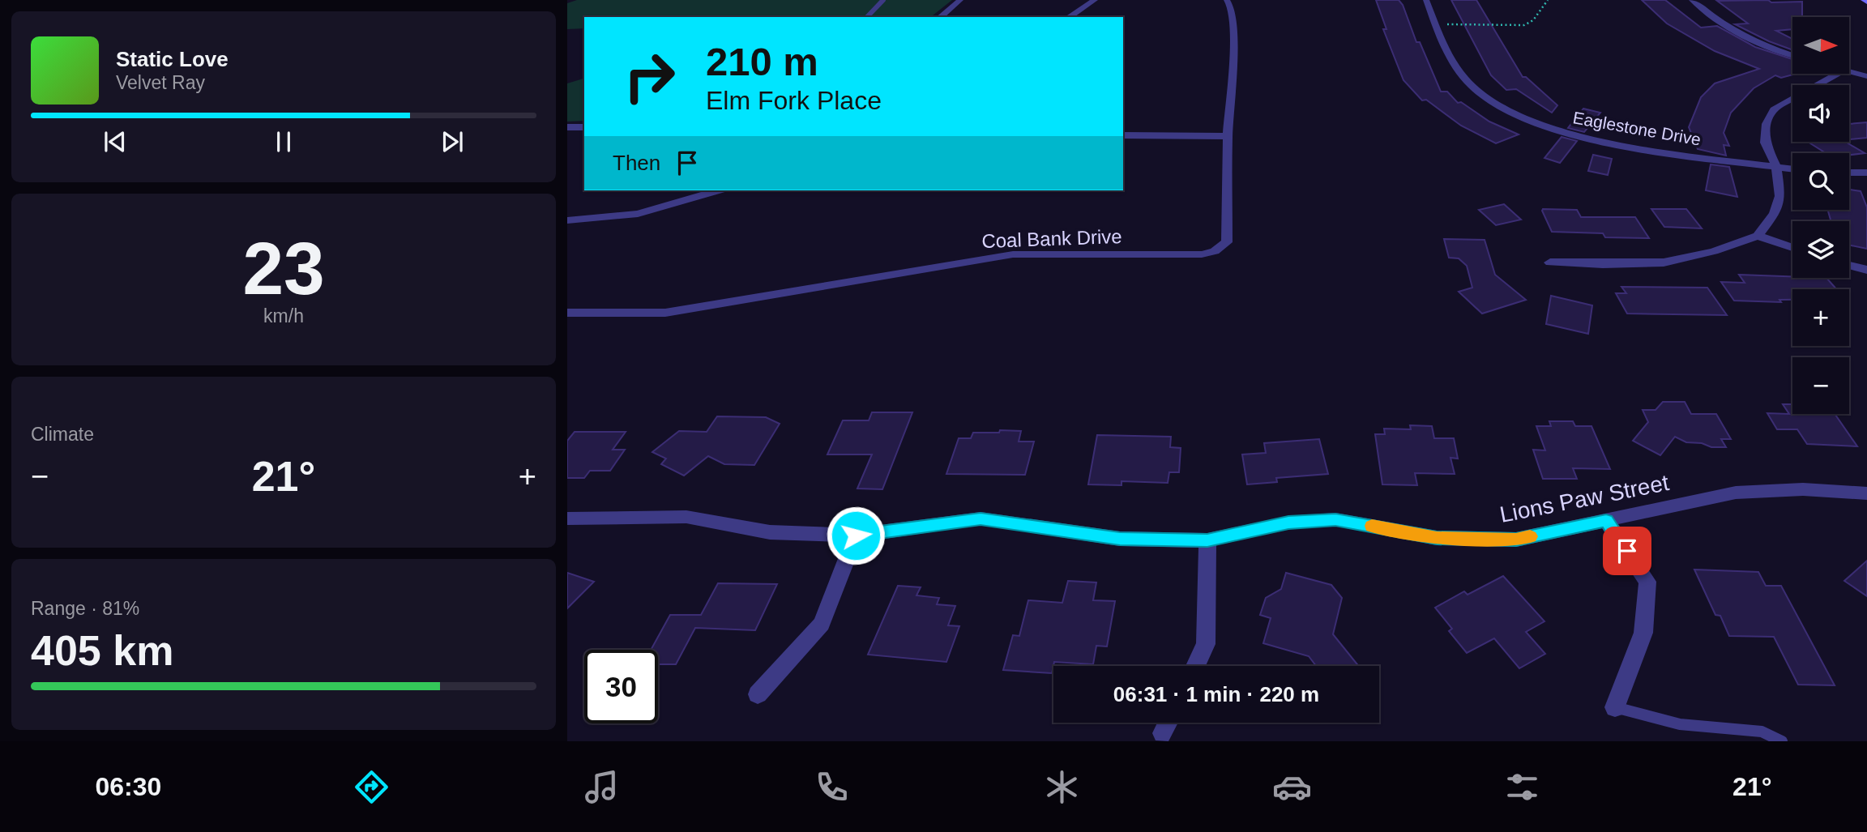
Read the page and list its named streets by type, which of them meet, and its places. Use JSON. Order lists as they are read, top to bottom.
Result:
{
  "streets": {
    "street": ["Eaglestone Drive", "Coal Bank Drive", "Lions Paw Street"]
  },
  "north": "right",
  "page": {
    "map_buttons": ["+", "−"],
    "turn": ["210 m", "Elm Fork Place"],
    "song": ["Static Love", "Velvet Ray"],
    "then": "Then",
    "tile": [
      ["23", "km/h"],
      "Climate",
      ["Range · 81%", "405 km"]
    ],
    "heat": ["−", "21°", "+"],
    "limit": "30",
    "trip": "06:31 · 1 min · 220 m",
    "tabs": ["06:30", "21°"]
  }
}
